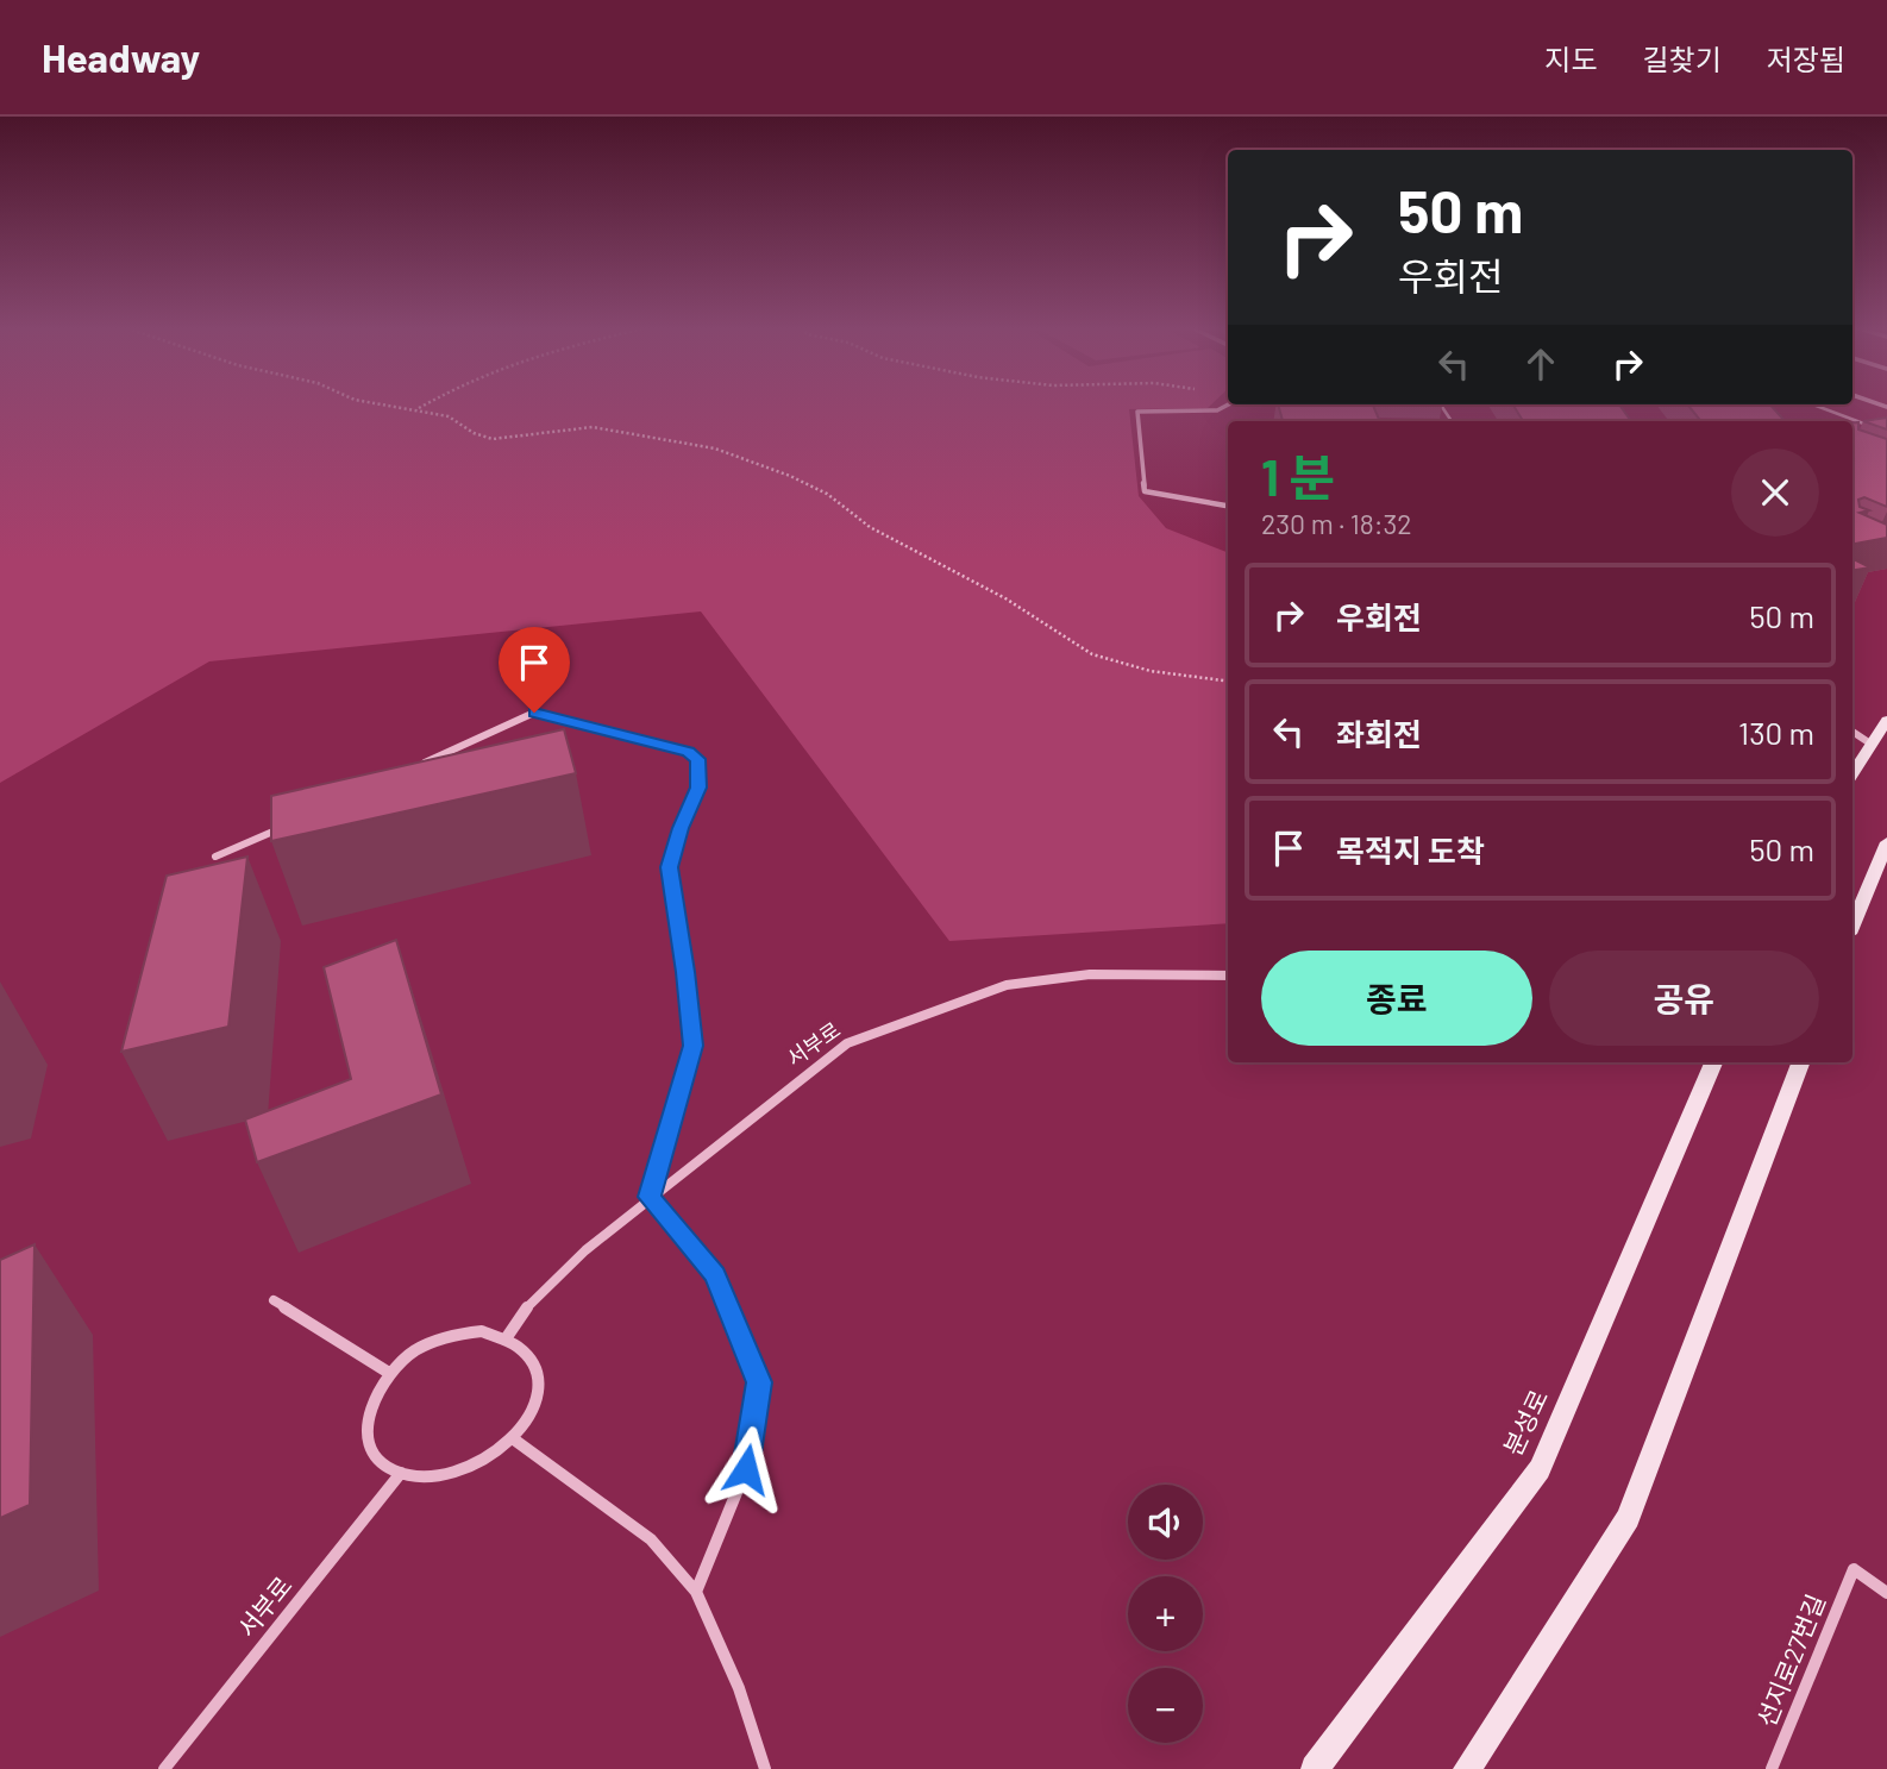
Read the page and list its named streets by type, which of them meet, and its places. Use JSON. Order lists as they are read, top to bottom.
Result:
{
  "streets": {
    "main road": ["분성로"],
    "street": ["서부로", "선지로27번길"]
  },
  "page": {
    "header": "Headway",
    "nav": ["지도", "길찾기", "저장됨"],
    "turn": ["50 m", "우회전"],
    "heading": ["1 분", "230 m · 18:32"],
    "list": [
      {
        "name": "우회전",
        "value": "50 m"
      },
      {
        "name": "좌회전",
        "value": "130 m"
      },
      {
        "name": "목적지 도착",
        "value": "50 m"
      }
    ],
    "buttons": ["종료", "공유"],
    "map_buttons": ["+", "−"]
  }
}
